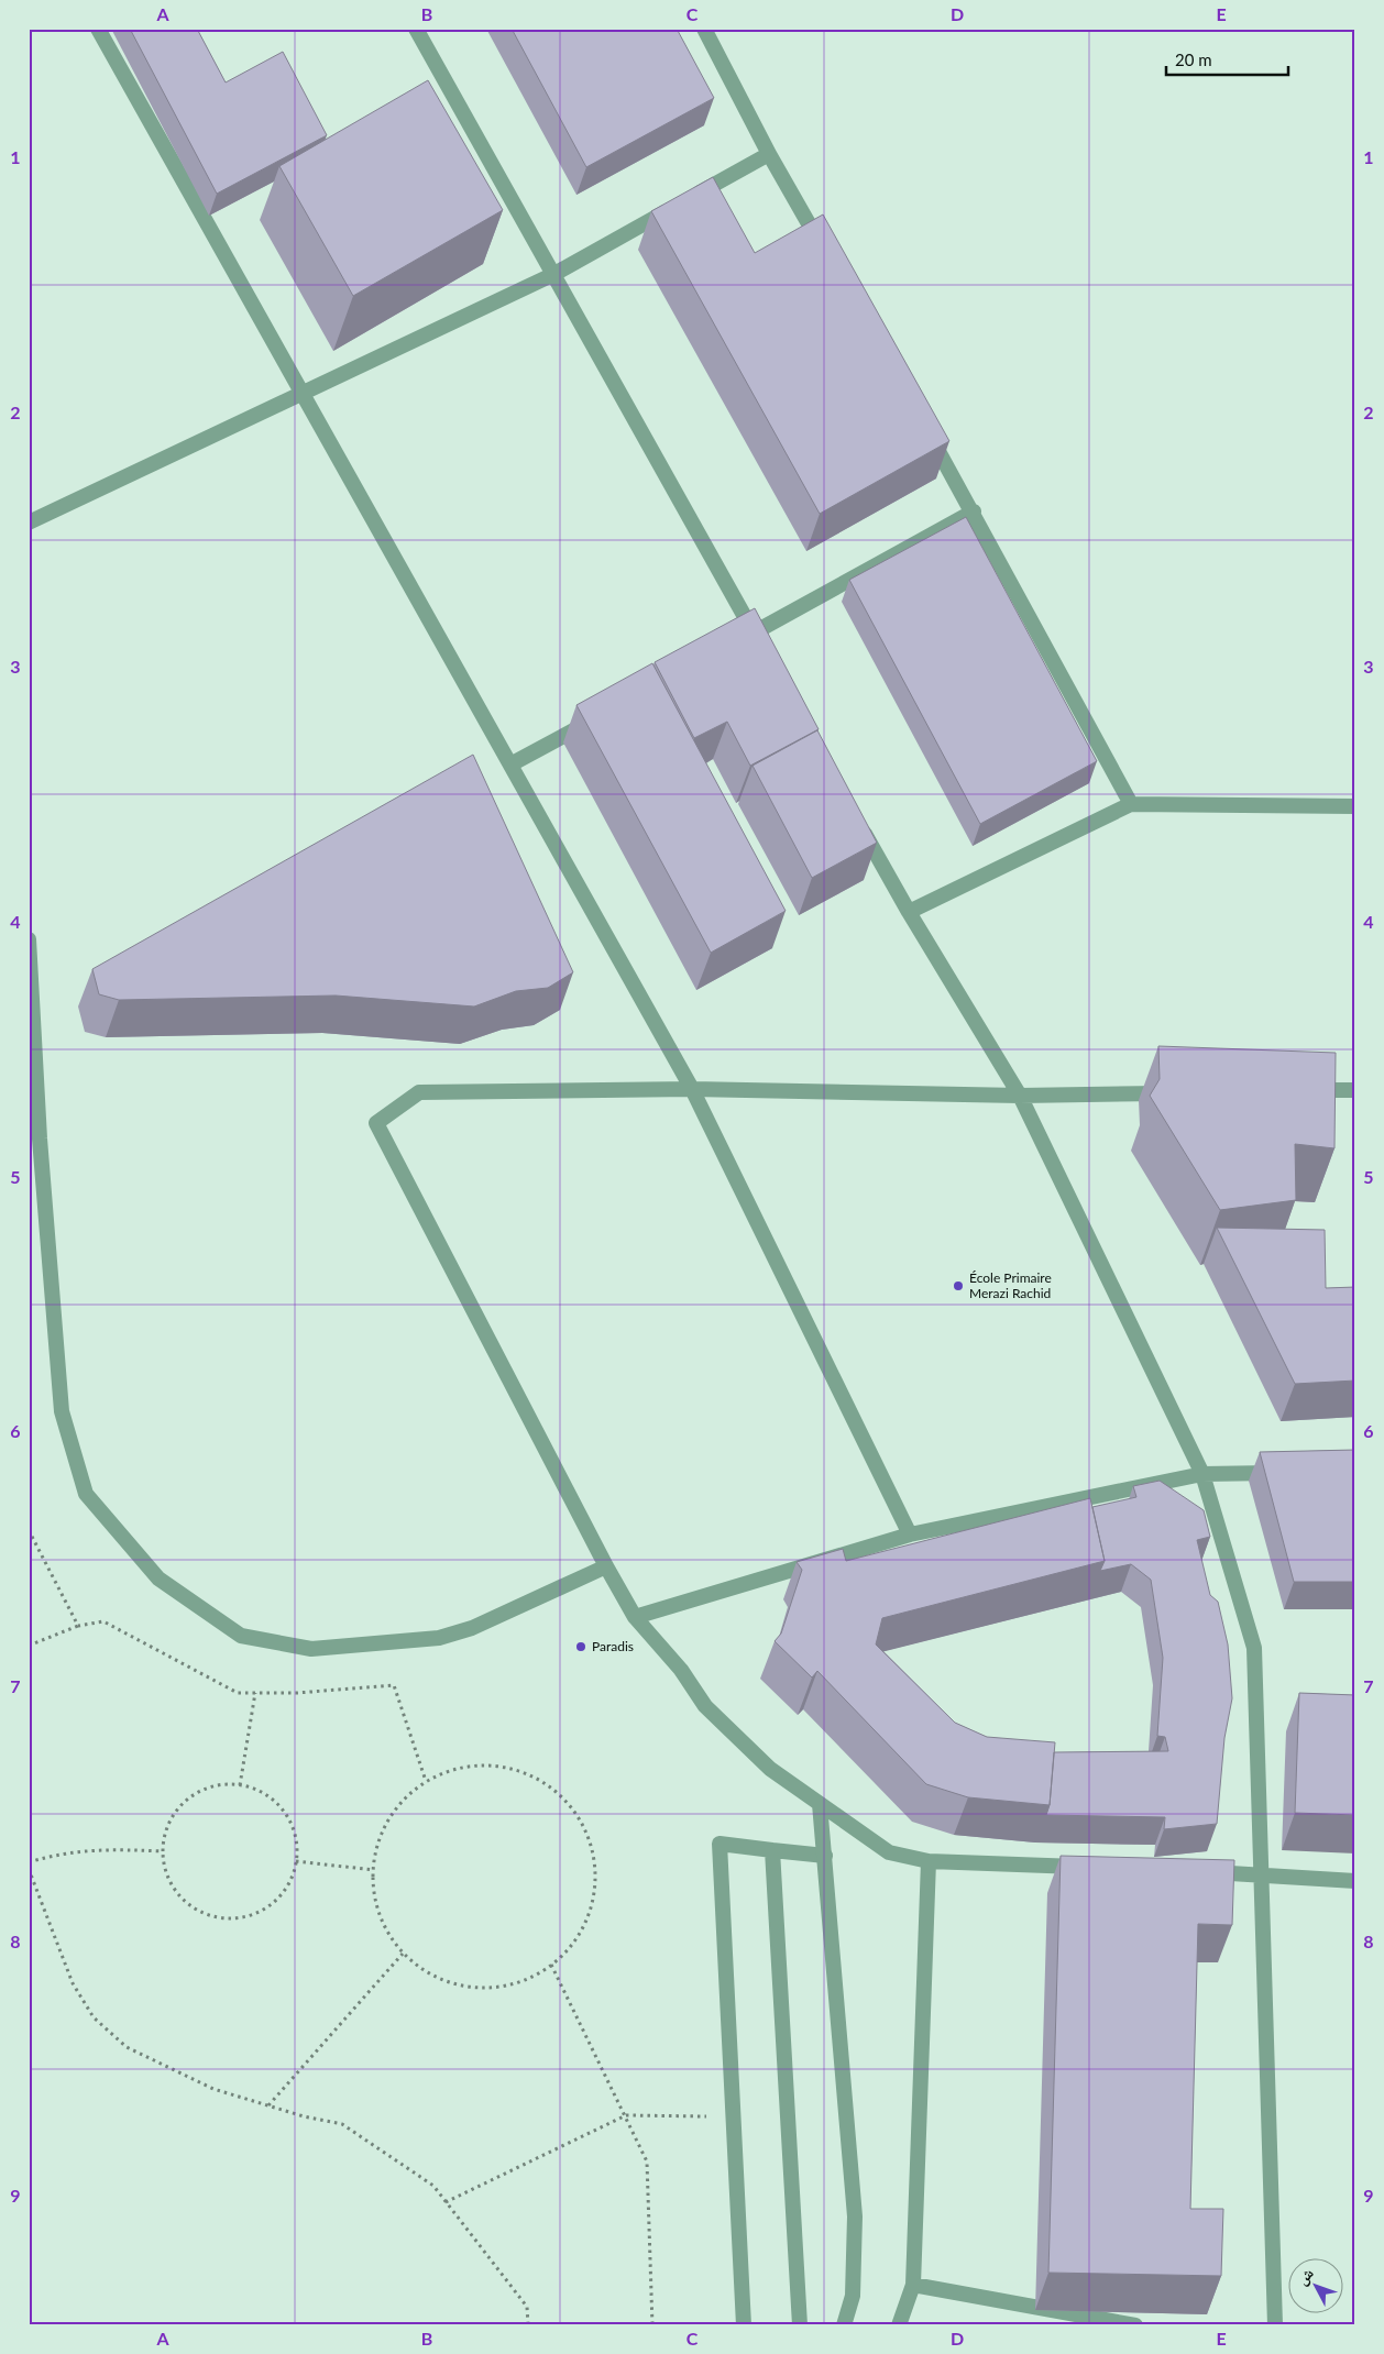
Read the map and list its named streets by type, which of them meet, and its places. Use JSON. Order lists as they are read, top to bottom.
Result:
{
  "places": ["École Primaire Merazi Rachid", "Paradis"],
  "scale_bar": "20 m",
  "north": "top left",
  "grid": {
    "columns": [
      "A",
      "B",
      "C",
      "D",
      "E"
    ],
    "rows": [
      "1",
      "2",
      "3",
      "4",
      "5",
      "6",
      "7",
      "8",
      "9"
    ]
  }
}
